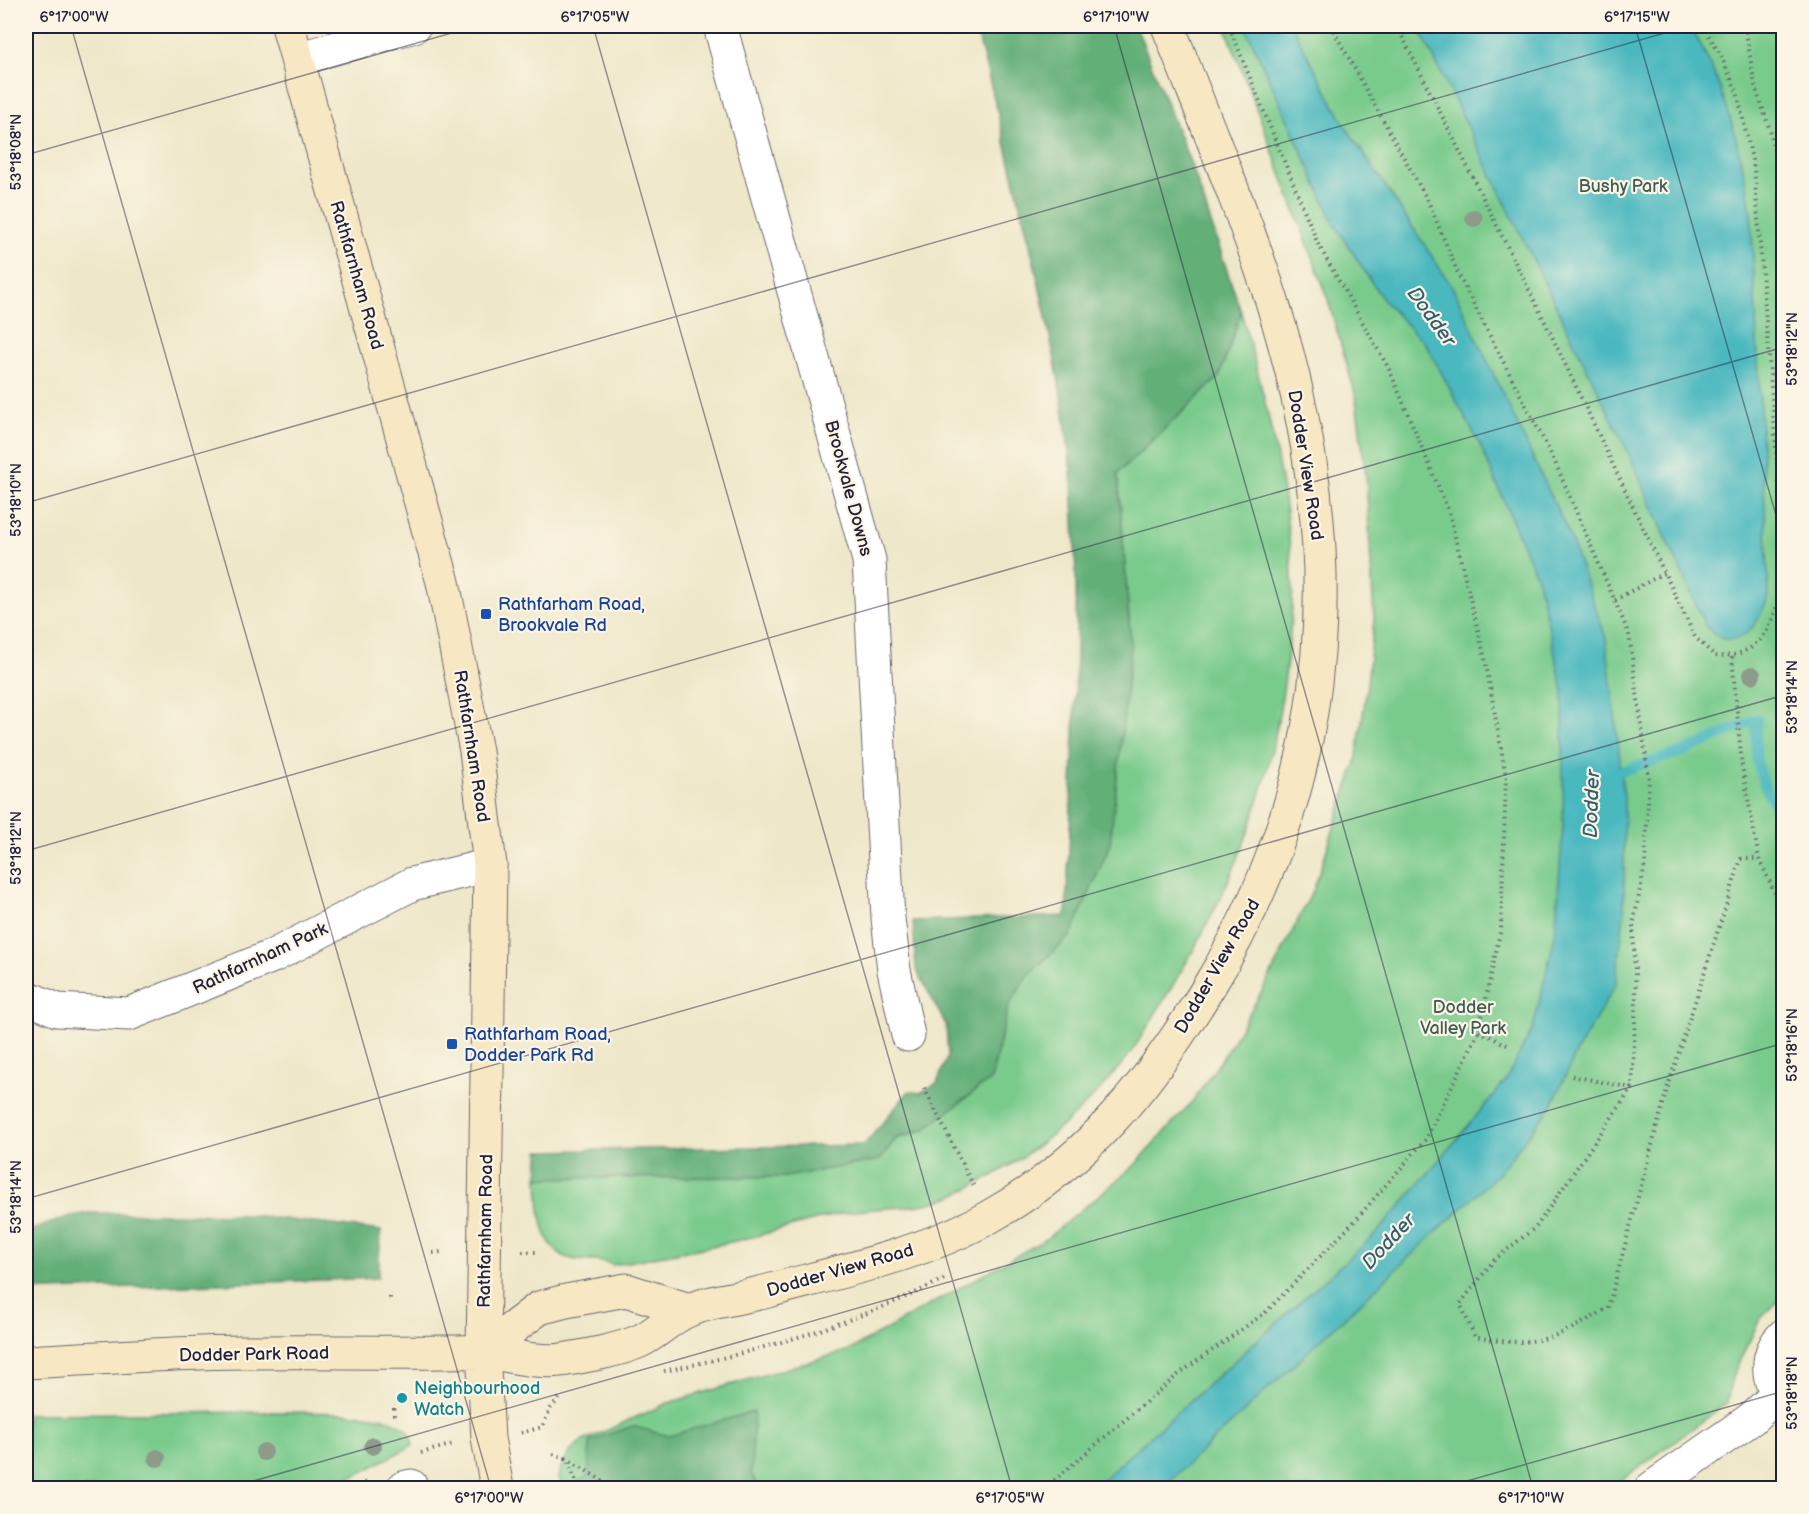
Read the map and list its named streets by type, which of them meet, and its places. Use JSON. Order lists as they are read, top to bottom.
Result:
{
  "streets": {
    "main road": ["Rathfarnham Road", "Dodder View Road", "Dodder Park Road"],
    "street": ["Brookvale Downs", "Rathfarnham Park"]
  },
  "crossings": [
    ["Rathfarnham Road", "Dodder View Road"],
    ["Rathfarnham Road", "Rathfarnham Park"],
    ["Rathfarnham Road", "Dodder Park Road"],
    ["Dodder View Road", "Dodder Park Road"]
  ],
  "water": ["Dodder"],
  "parks": ["Bushy Park", "Dodder Valley Park"],
  "places": {
    "transit": ["Rathfarham Road, Brookvale Rd", "Rathfarham Road, Dodder Park Rd"],
    "other": ["Neighbourhood Watch"]
  },
  "coordinates": [
    "6°17'00\"W",
    "6°17'05\"W",
    "6°17'10\"W",
    "6°17'15\"W",
    "53°18'08\"N",
    "53°18'12\"N",
    "53°18'10\"N",
    "53°18'14\"N",
    "53°18'16\"N",
    "53°18'18\"N"
  ]
}
